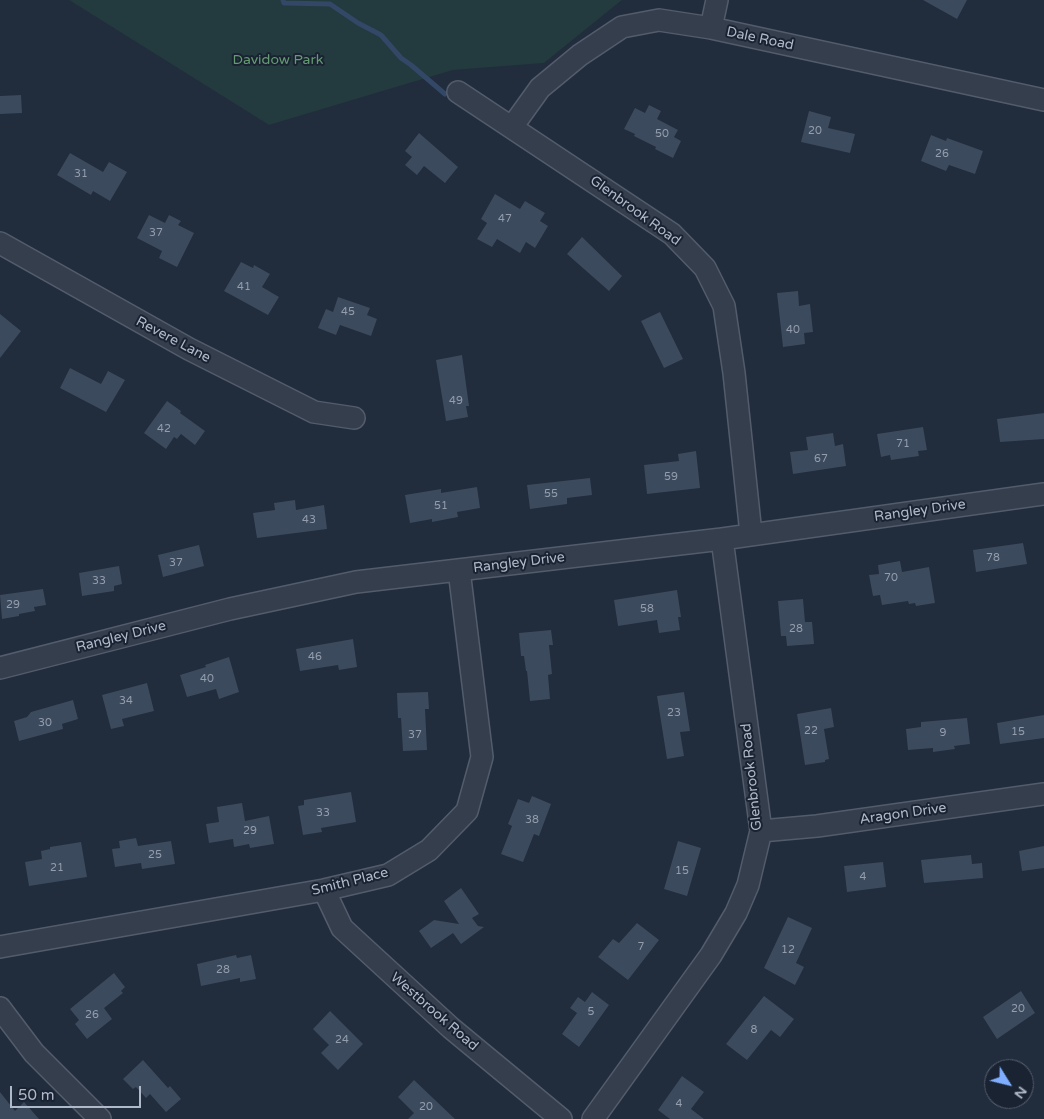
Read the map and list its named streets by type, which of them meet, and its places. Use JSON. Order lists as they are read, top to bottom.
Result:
{
  "streets": {
    "street": [
      "Dale Road",
      "Glenbrook Road",
      "Revere Lane",
      "Rangley Drive",
      "Aragon Drive",
      "Smith Place",
      "Westbrook Road"
    ]
  },
  "crossings": [
    ["Dale Road", "Glenbrook Road"],
    ["Glenbrook Road", "Rangley Drive"],
    ["Glenbrook Road", "Aragon Drive"],
    ["Rangley Drive", "Smith Place"],
    ["Smith Place", "Westbrook Road"]
  ],
  "parks": ["Davidow Park"],
  "house_numbers": [
    "20",
    "50",
    "26",
    "31",
    "47",
    "37",
    "41",
    "45",
    "40",
    "49",
    "42",
    "71",
    "67",
    "59",
    "55",
    "51",
    "43",
    "78",
    "37",
    "70",
    "33",
    "29",
    "58",
    "28",
    "46",
    "40",
    "34",
    "23",
    "30",
    "22",
    "15",
    "9",
    "37",
    "33",
    "38",
    "29",
    "25",
    "21",
    "15",
    "4",
    "7",
    "12",
    "28",
    "20",
    "5",
    "26",
    "8",
    "24",
    "4",
    "20"
  ],
  "scale_bar": "50 m",
  "north": "bottom right"
}
